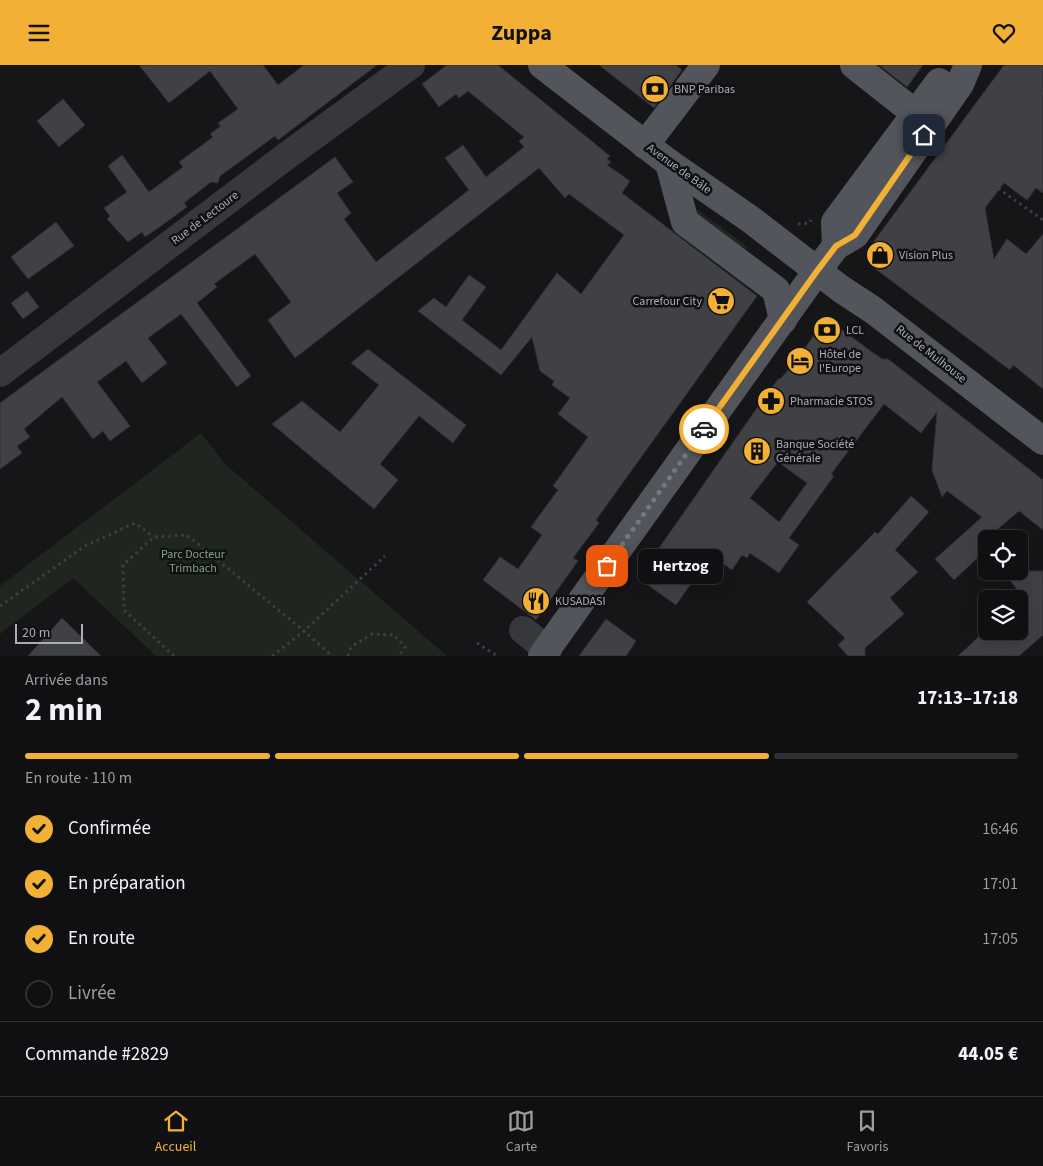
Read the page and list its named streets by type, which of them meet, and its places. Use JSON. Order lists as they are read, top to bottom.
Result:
{
  "streets": {
    "main road": ["Avenue de Bâle", "Rue de Mulhouse"],
    "street": ["Rue de Lectoure"]
  },
  "crossings": [
    ["Avenue de Bâle", "Rue de Mulhouse"]
  ],
  "parks": ["Parc Docteur Trimbach"],
  "places": {
    "bank": ["BNP Paribas", "LCL"],
    "shop": ["Vision Plus"],
    "supermarket": ["Carrefour City"],
    "hotel": ["Hôtel de l'Europe"],
    "pharmacy": ["Pharmacie STOS"],
    "building": ["Banque Société Générale"],
    "other": ["Hertzog"],
    "restaurant": ["KUSADASI"]
  },
  "scale_bar": "20 m",
  "page": {
    "header": "Zuppa",
    "bubble": "Hertzog",
    "scale": "20 m",
    "heading": ["2 min", "Arrivée dans", "17:13–17:18"],
    "panel": ["Commande #2829", "44.05 €"],
    "bar": "En route · 110 m",
    "list": [
      ["Confirmée", "16:46"],
      ["En préparation", "17:01"],
      ["En route", "17:05"],
      "Livrée"
    ],
    "tabs": ["Accueil", "Carte", "Favoris"]
  }
}
